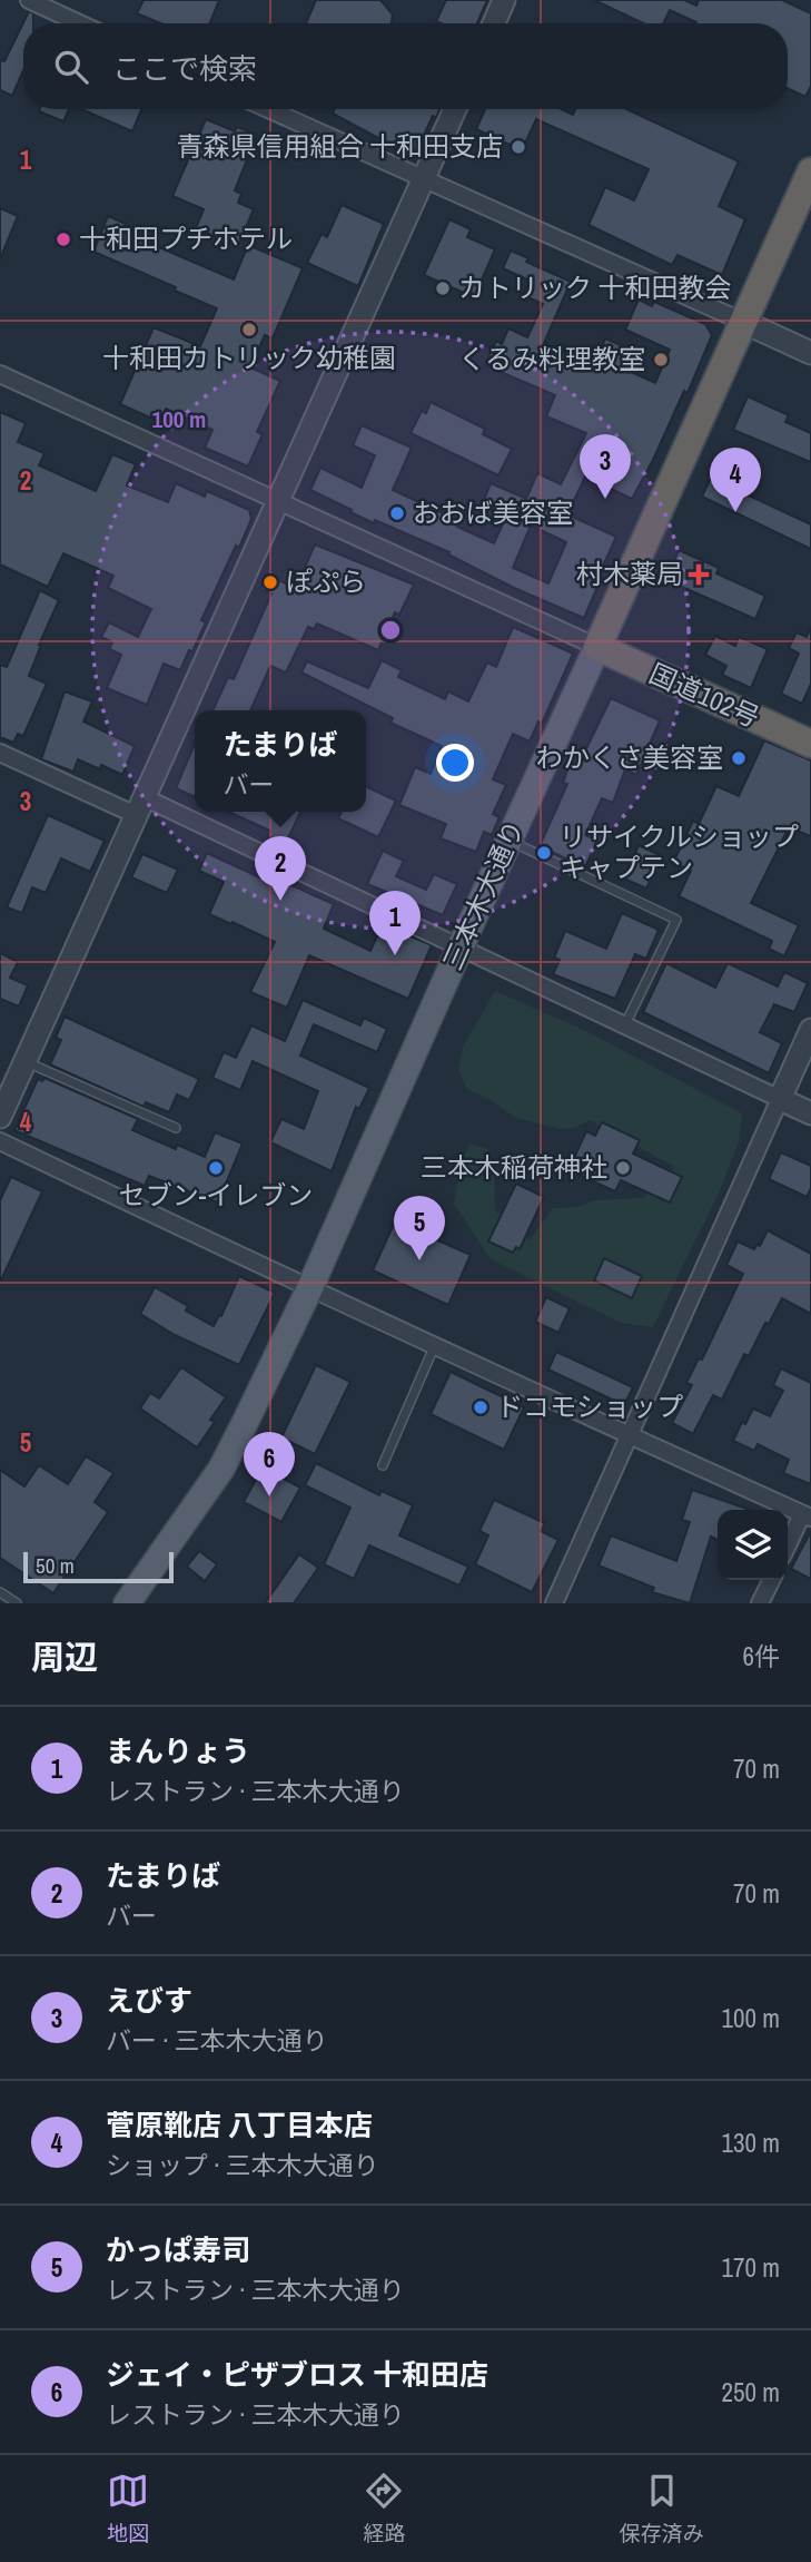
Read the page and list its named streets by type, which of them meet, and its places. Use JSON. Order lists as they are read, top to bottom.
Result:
{
  "streets": {
    "highway": ["国道102号", "三本木大通り"]
  },
  "crossings": [
    ["国道102号", "三本木大通り"]
  ],
  "places": {
    "other": [
      "青森県信用組合 十和田支店",
      "十和田プチホテル",
      "カトリック 十和田教会",
      "十和田カトリック幼稚園",
      "くるみ料理教室",
      "おおば美容室",
      "ぽぷら",
      "わかくさ美容室",
      "リサイクルショップ キャプテン",
      "セブン-イレブン",
      "三本木稲荷神社",
      "ドコモショップ"
    ],
    "health": ["村木薬局"]
  },
  "scale_bar": "50 m",
  "page": {
    "search": "ここで検索",
    "pins": [
      "3",
      "4",
      "2",
      "1",
      "5",
      "6"
    ],
    "popup": ["たまりば", "バー"],
    "scale": "50 m",
    "heading": ["周辺", "6件"],
    "list": [
      {
        "mark": "1",
        "name": "まんりょう",
        "note": "レストラン · 三本木大通り",
        "value": "70 m"
      },
      {
        "mark": "2",
        "name": "たまりば",
        "note": "バー",
        "value": "70 m"
      },
      {
        "mark": "3",
        "name": "えびす",
        "note": "バー · 三本木大通り",
        "value": "100 m"
      },
      {
        "mark": "4",
        "name": "菅原靴店 八丁目本店",
        "note": "ショップ · 三本木大通り",
        "value": "130 m"
      },
      {
        "mark": "5",
        "name": "かっぱ寿司",
        "note": "レストラン · 三本木大通り",
        "value": "170 m"
      },
      {
        "mark": "6",
        "name": "ジェイ・ピザブロス 十和田店",
        "note": "レストラン · 三本木大通り",
        "value": "250 m"
      }
    ],
    "nav": ["地図", "経路", "保存済み"]
  },
  "grid": {
    "rows": [
      "1",
      "2",
      "3",
      "4",
      "5"
    ]
  },
  "rings": ["100 m"]
}
